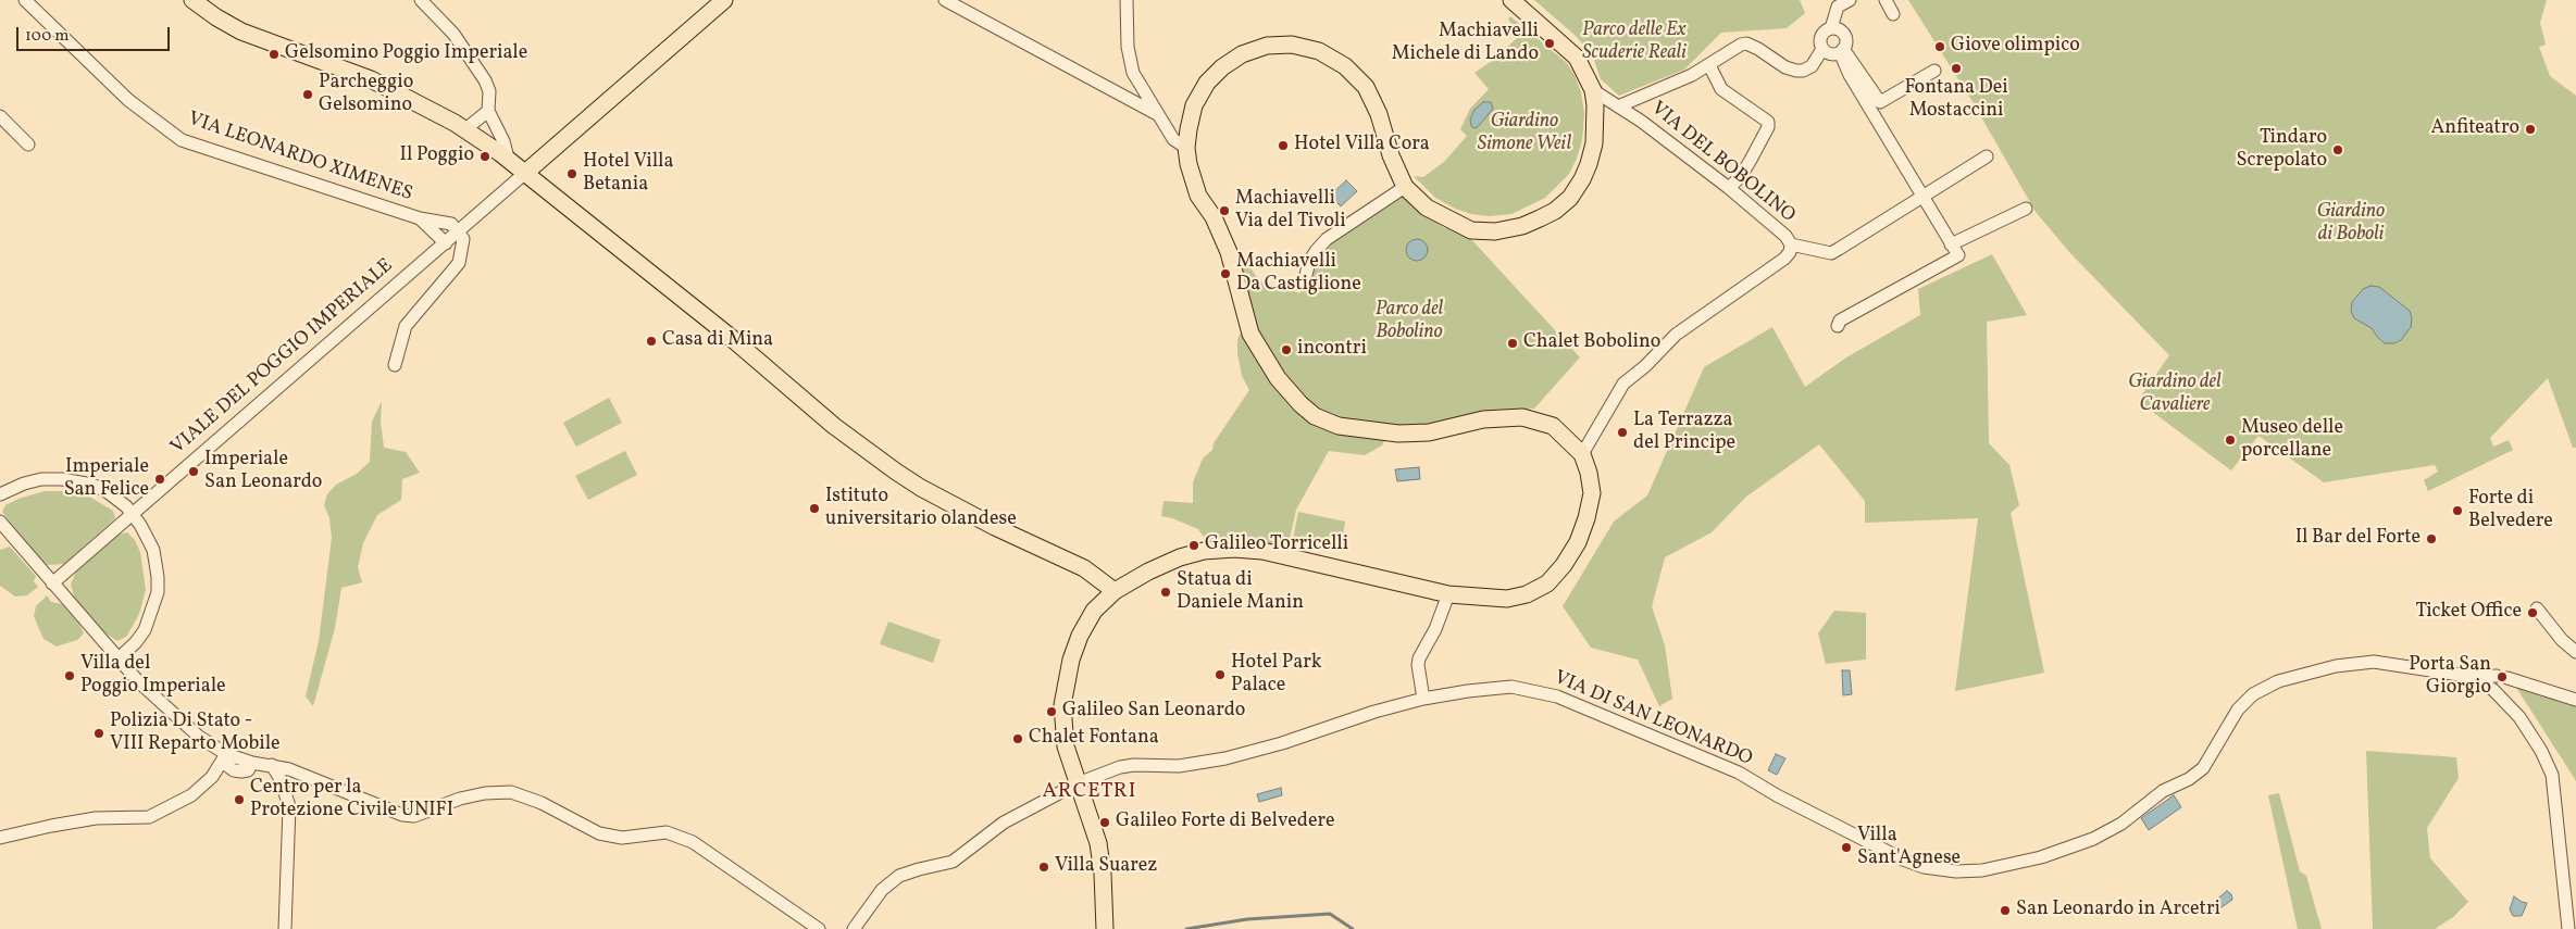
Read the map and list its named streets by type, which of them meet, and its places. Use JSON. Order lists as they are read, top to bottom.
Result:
{
  "streets": {
    "main road": ["VIALE DEL POGGIO IMPERIALE"],
    "street": ["VIA LEONARDO XIMENES", "VIA DEL BOBOLINO", "VIA DI SAN LEONARDO"]
  },
  "crossings": [
    ["VIA LEONARDO XIMENES", "VIALE DEL POGGIO IMPERIALE"]
  ],
  "districts": ["ARCETRI"],
  "parks": [
    "Parco delle Ex Scuderie Reali",
    "Giardino Simone Weil",
    "Giardino di Boboli",
    "Parco del Bobolino",
    "Giardino del Cavaliere"
  ],
  "places": [
    "Machiavelli Michele di Lando",
    "Giove olimpico",
    "Gelsomino Poggio Imperiale",
    "Fontana Dei Mostaccini",
    "Parcheggio Gelsomino",
    "Anfiteatro",
    "Hotel Villa Cora",
    "Tindaro Screpolato",
    "Il Poggio",
    "Hotel Villa Betania",
    "Machiavelli Via del Tivoli",
    "Machiavelli Da Castiglione",
    "Casa di Mina",
    "Chalet Bobolino",
    "incontri",
    "La Terrazza del Principe",
    "Museo delle porcellane",
    "Imperiale San Leonardo",
    "Imperiale San Felice",
    "Istituto universitario olandese",
    "Forte di Belvedere",
    "Il Bar del Forte",
    "Galileo Torricelli",
    "Statua di Daniele Manin",
    "Ticket Office",
    "Hotel Park Palace",
    "Villa del Poggio Imperiale",
    "Porta San Giorgio",
    "Galileo San Leonardo",
    "Polizia Di Stato - VIII Reparto Mobile",
    "Chalet Fontana",
    "Centro per la Protezione Civile UNIFI",
    "Galileo Forte di Belvedere",
    "Villa Sant'Agnese",
    "Villa Suarez",
    "San Leonardo in Arcetri"
  ],
  "scale_bar": "100 m"
}
